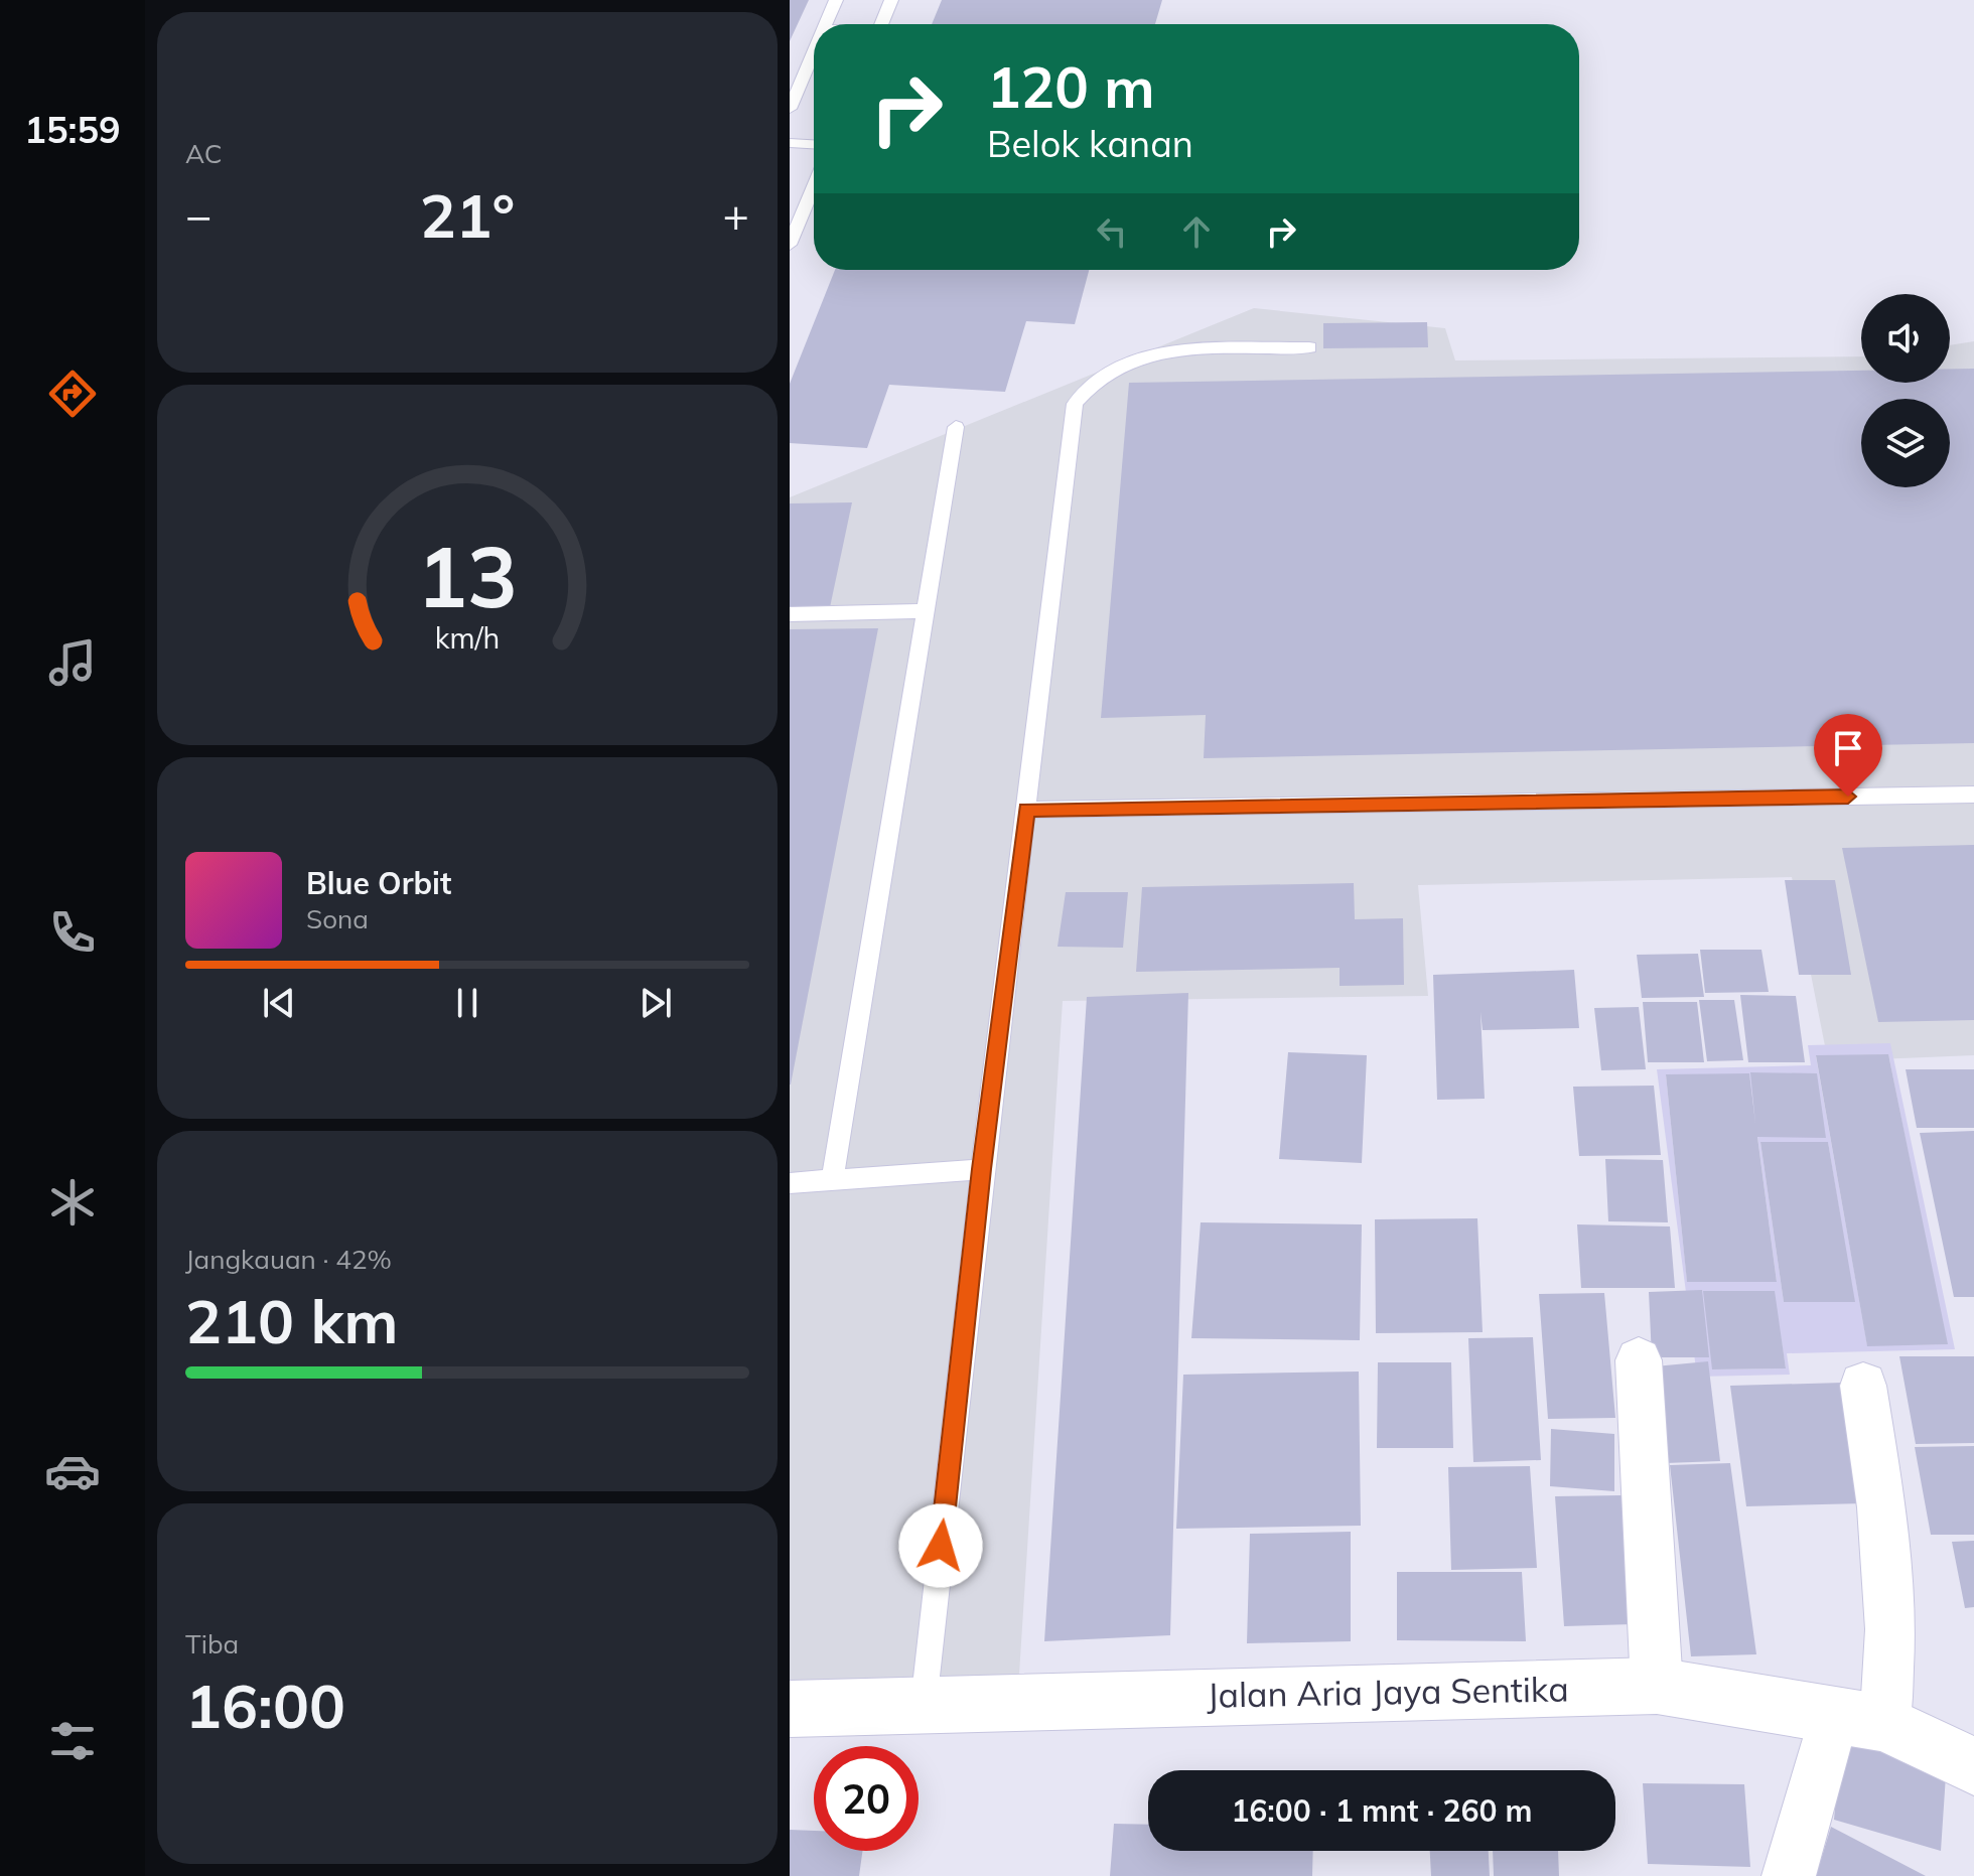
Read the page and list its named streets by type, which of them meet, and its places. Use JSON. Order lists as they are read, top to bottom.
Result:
{
  "streets": {
    "street": ["Jalan Aria Jaya Sentika"]
  },
  "page": {
    "tabs": "15:59",
    "tile": [
      "AC",
      ["Jangkauan · 42%", "210 km"],
      ["Tiba", "16:00"]
    ],
    "turn": ["120 m", "Belok kanan"],
    "heat": ["−", "21°", "+"],
    "song": ["Blue Orbit", "Sona"],
    "limit": "20",
    "trip": "16:00 · 1 mnt · 260 m",
    "gauge": ["13", "km/h"]
  }
}
